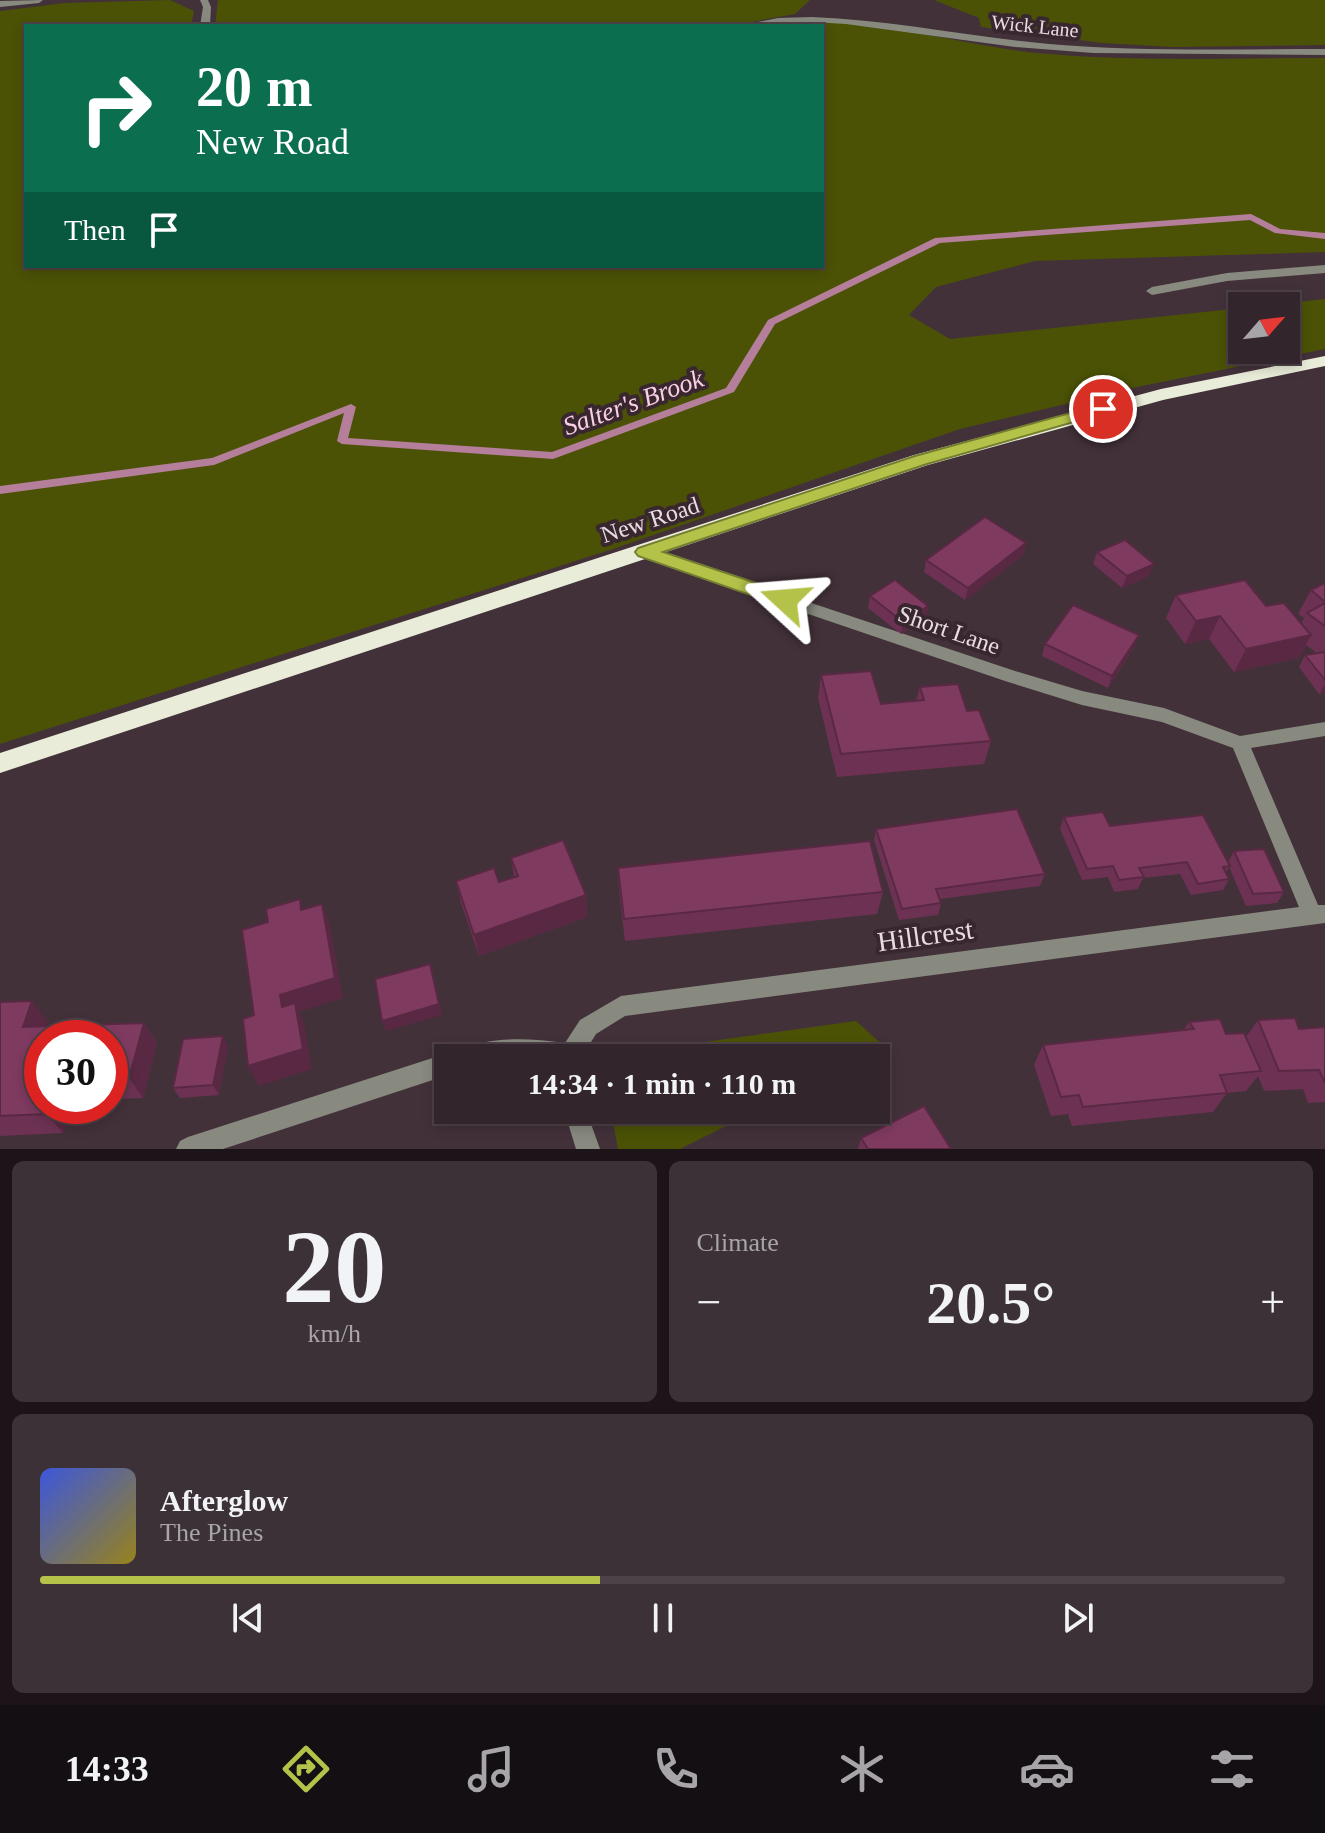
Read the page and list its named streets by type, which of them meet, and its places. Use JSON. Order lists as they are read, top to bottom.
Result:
{
  "streets": {
    "highway": ["New Road"],
    "street": ["Wick Lane", "Short Lane", "Hillcrest"]
  },
  "crossings": [
    ["New Road", "Short Lane"],
    ["Short Lane", "Hillcrest"]
  ],
  "water": ["Salter's Brook"],
  "north": "top right",
  "page": {
    "turn": ["20 m", "New Road"],
    "then": "Then",
    "limit": "30",
    "trip": "14:34 · 1 min · 110 m",
    "tile": [
      ["20", "km/h"],
      "Climate"
    ],
    "heat": ["−", "20.5°", "+"],
    "song": ["Afterglow", "The Pines"],
    "tabs": "14:33"
  }
}
